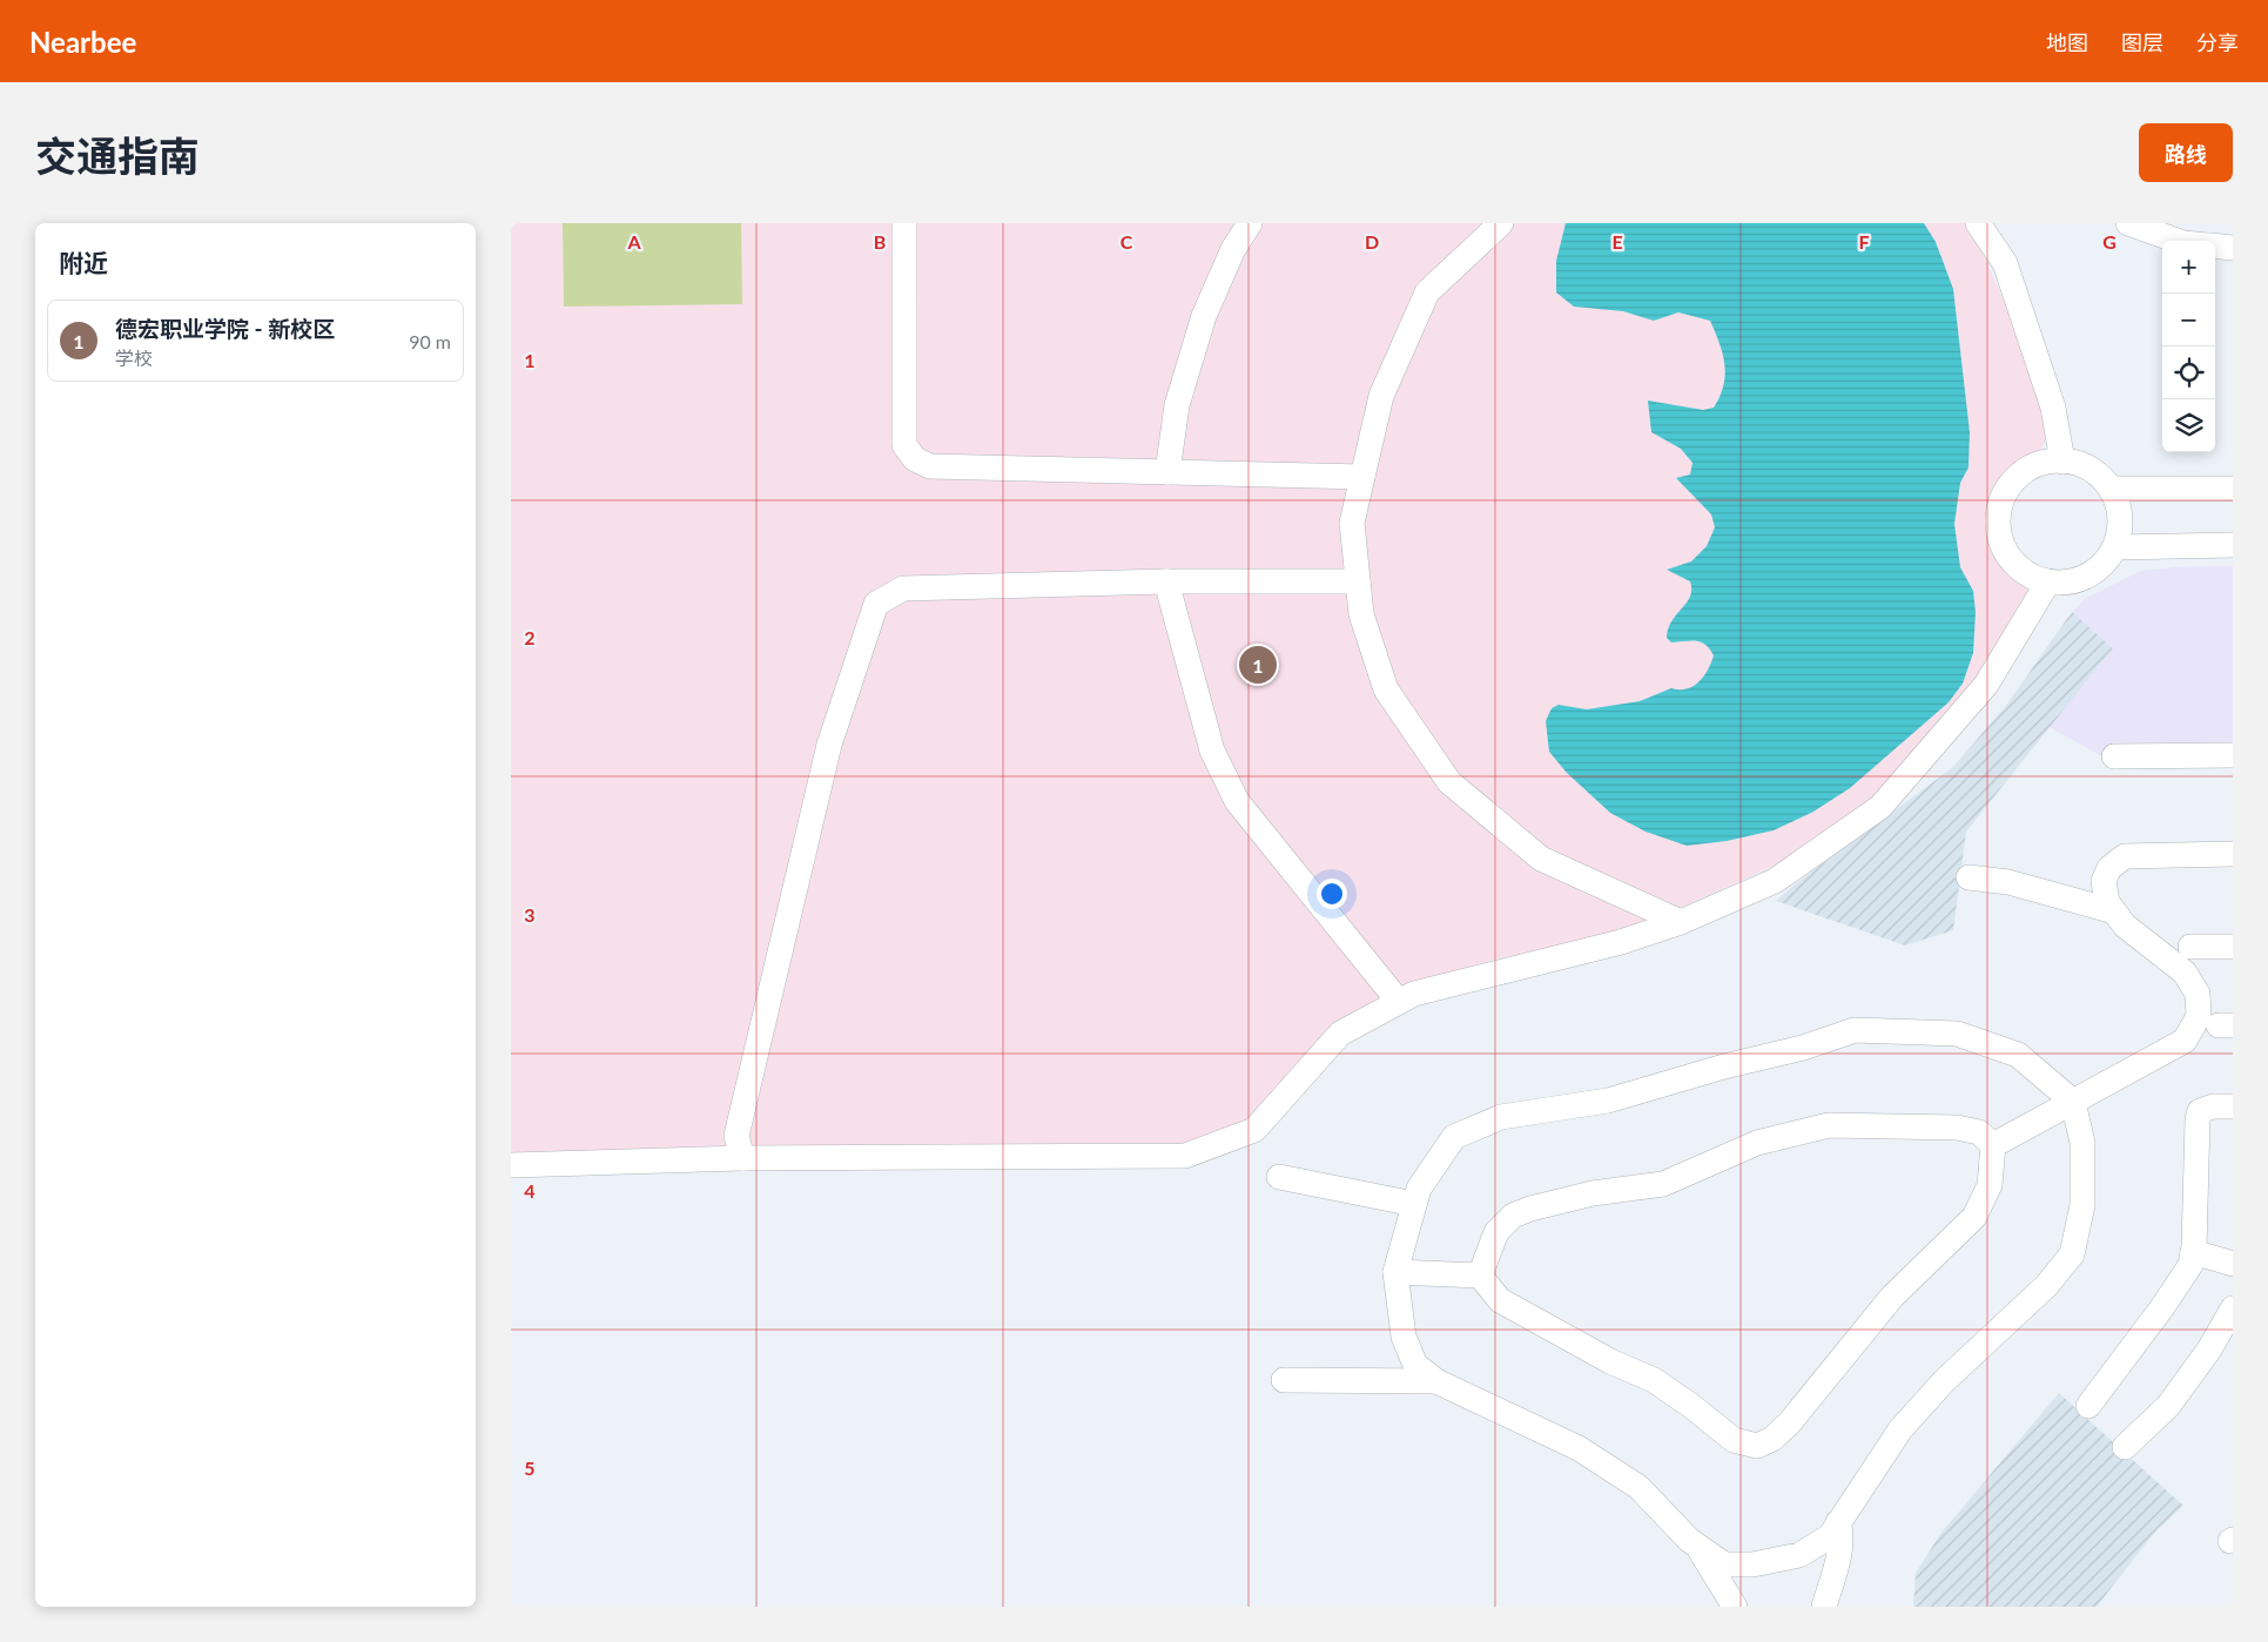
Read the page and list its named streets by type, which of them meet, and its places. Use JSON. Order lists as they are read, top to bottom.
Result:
{
  "page": {
    "header": "Nearbee",
    "nav": ["地图", "图层", "分享"],
    "title": "交通指南",
    "buttons": "路线",
    "heading": "附近",
    "map_buttons": ["+", "−"],
    "list": [
      {
        "mark": "1",
        "name": "德宏职业学院 - 新校区",
        "note": "学校",
        "value": "90 m"
      }
    ],
    "pins": "1"
  },
  "grid": {
    "columns": [
      "A",
      "B",
      "C",
      "D",
      "E",
      "F",
      "G"
    ],
    "rows": [
      "1",
      "2",
      "3",
      "4",
      "5"
    ]
  }
}
